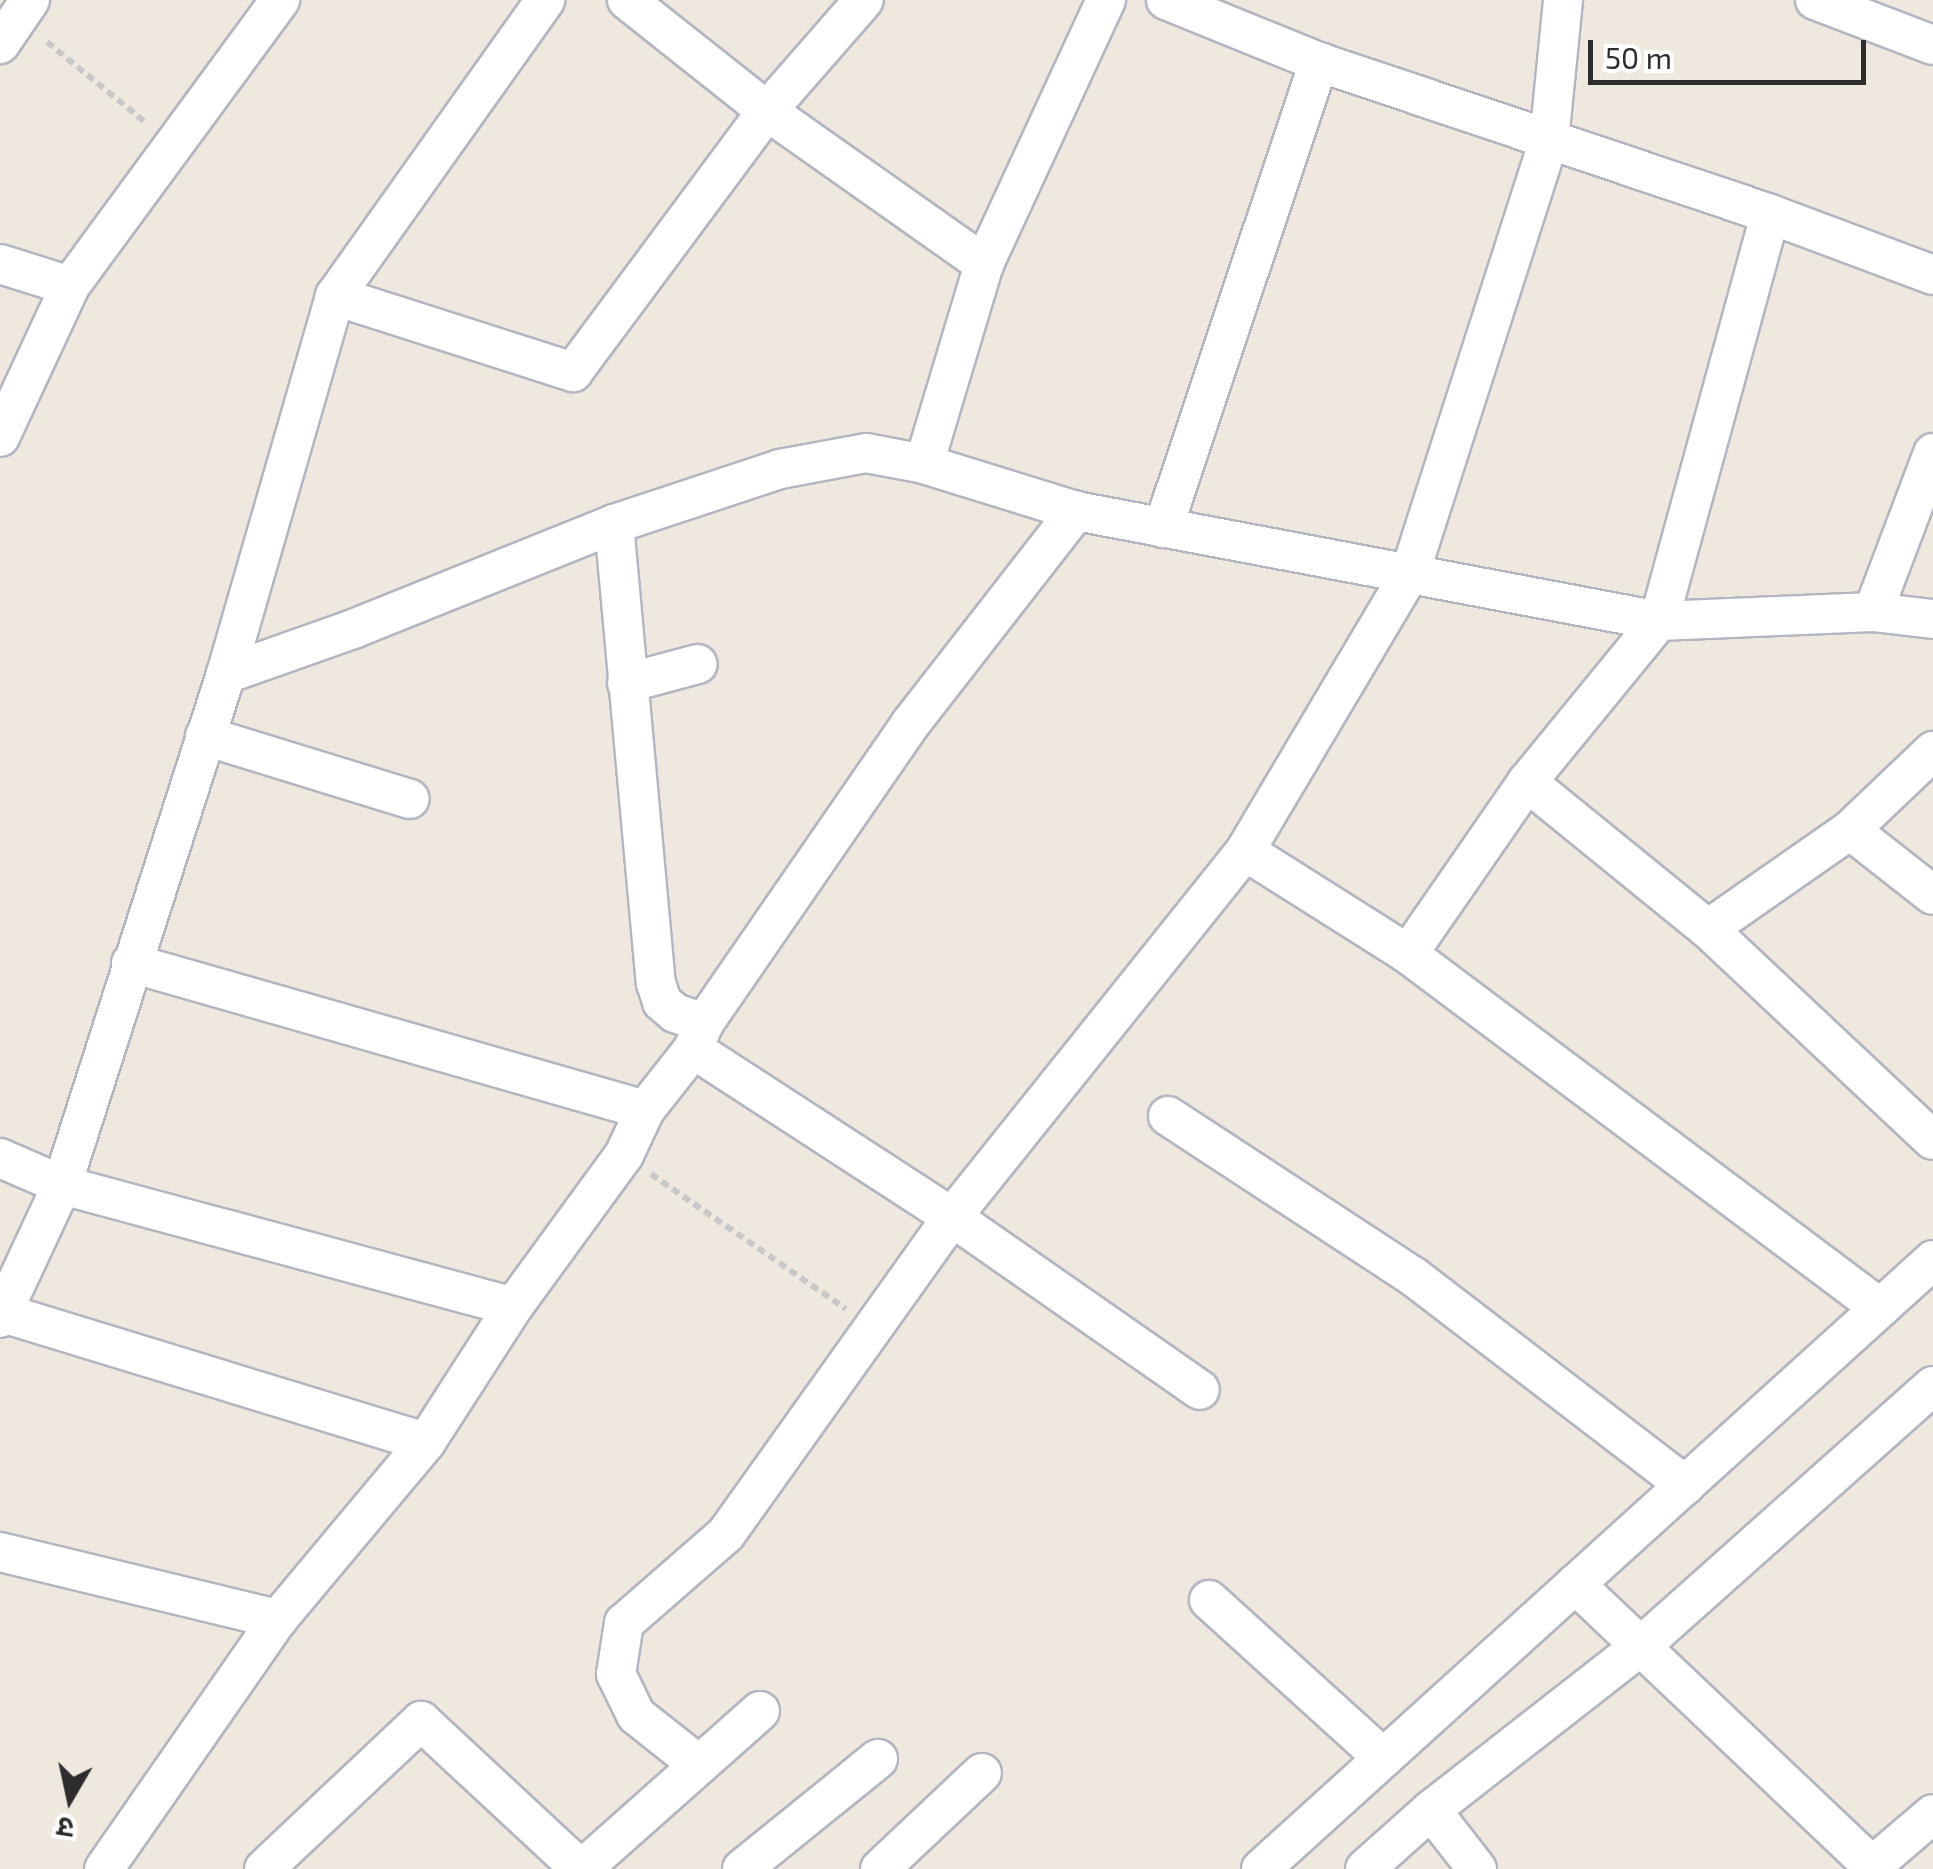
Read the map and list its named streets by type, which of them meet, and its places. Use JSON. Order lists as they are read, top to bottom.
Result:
{
  "scale_bar": "50 m",
  "north": "bottom"
}
